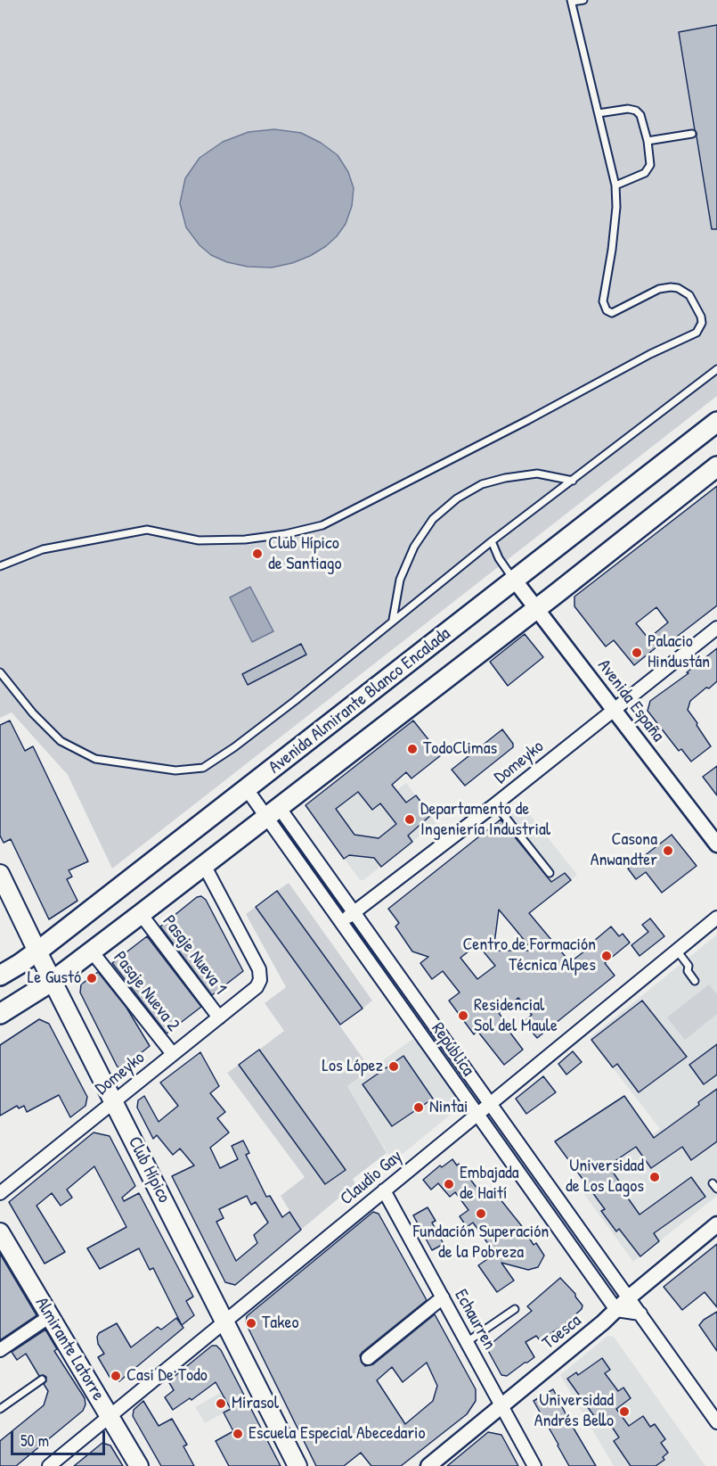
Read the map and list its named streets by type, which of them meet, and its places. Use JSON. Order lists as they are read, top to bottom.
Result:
{
  "streets": {
    "main road": ["Avenida Almirante Blanco Encalada", "Club Hípico", "Almirante Latorre"],
    "street": [
      "Avenida España",
      "Domeyko",
      "Pasaje Nueva 1",
      "Pasaje Nueva 2",
      "República",
      "Claudio Gay",
      "Echaurren",
      "Toesca"
    ]
  },
  "crossings": [
    ["Avenida Almirante Blanco Encalada", "Avenida España"],
    ["Avenida Almirante Blanco Encalada", "Domeyko"],
    ["Avenida Almirante Blanco Encalada", "Pasaje Nueva 1"],
    ["Avenida Almirante Blanco Encalada", "Pasaje Nueva 2"],
    ["Avenida Almirante Blanco Encalada", "República"],
    ["Avenida Almirante Blanco Encalada", "Club Hípico"],
    ["Avenida España", "Domeyko"],
    ["Domeyko", "Pasaje Nueva 1"],
    ["Domeyko", "Pasaje Nueva 2"],
    ["Domeyko", "República"],
    ["Domeyko", "Club Hípico"],
    ["República", "Claudio Gay"],
    ["República", "Toesca"],
    ["Club Hípico", "Claudio Gay"],
    ["Claudio Gay", "Echaurren"],
    ["Claudio Gay", "Almirante Latorre"],
    ["Echaurren", "Toesca"]
  ],
  "places": [
    "Club Hípico de Santiago",
    "Palacio Hindustán",
    "TodoClimas",
    "Departamento de Ingeniería Industrial",
    "Casona Anwandter",
    "Centro de Formación Técnica Alpes",
    "Le Gustó",
    "Residencial Sol del Maule",
    "Los López",
    "Nintai",
    "Universidad de Los Lagos",
    "Embajada de Haití",
    "Fundación Superación de la Pobreza",
    "Takeo",
    "Casi De Todo",
    "Mirasol",
    "Universidad Andrés Bello",
    "Escuela Especial Abecedario"
  ],
  "scale_bar": "50 m"
}
